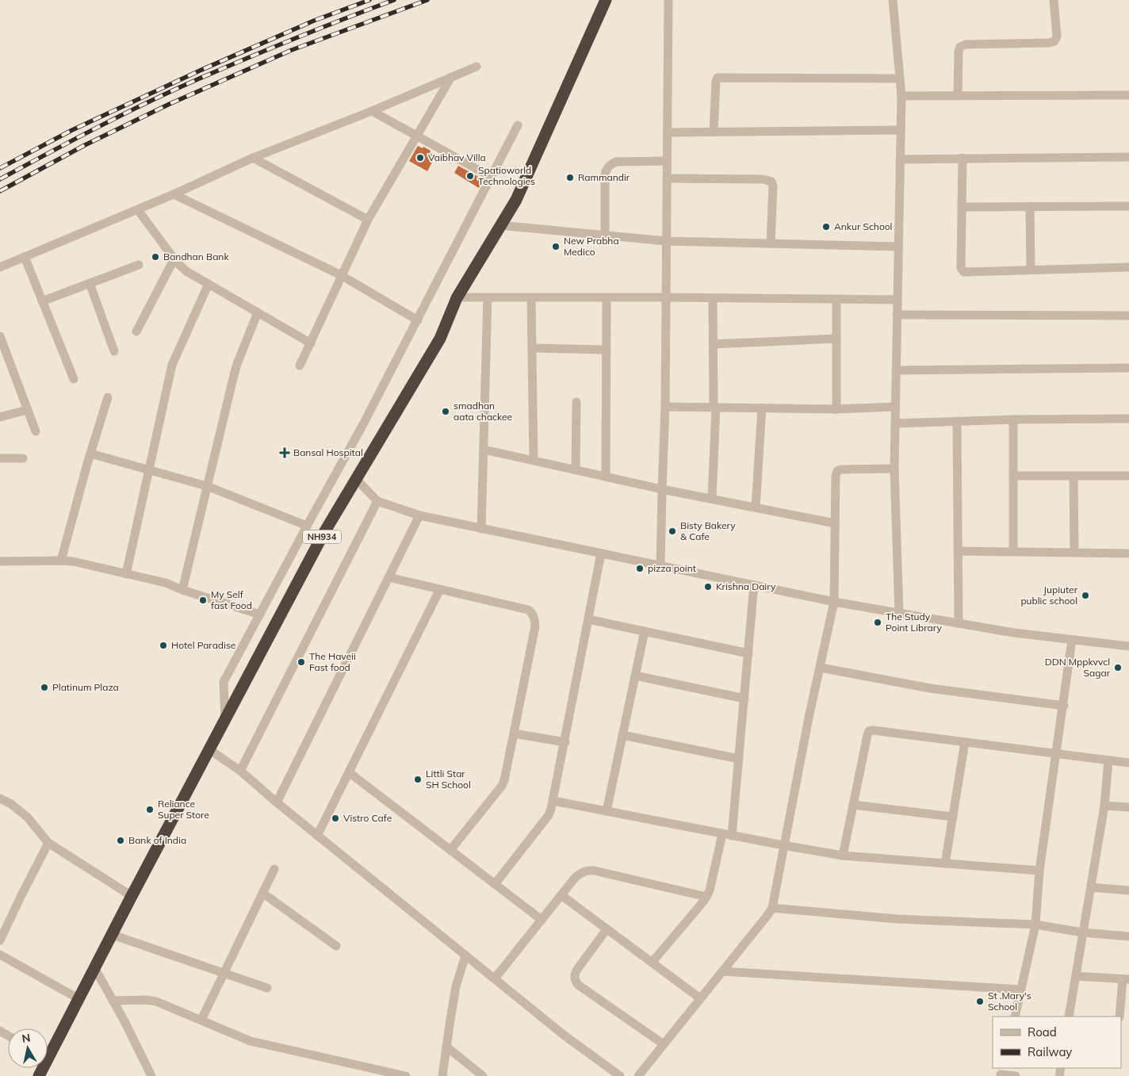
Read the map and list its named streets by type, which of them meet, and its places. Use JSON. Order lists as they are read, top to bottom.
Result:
{
  "streets": {
    "highway": ["NH934"]
  },
  "places": {
    "other": [
      "Vaibhav Villa",
      "Spatioworld Technologies",
      "Rammandir",
      "Ankur School",
      "New Prabha Medico",
      "Bandhan Bank",
      "smadhan aata chackee",
      "Bisty Bakery & Cafe",
      "pizza point",
      "Krishna Dairy",
      "Jupiuter public school",
      "My Self fast Food",
      "The Study Point Library",
      "Hotel Paradise",
      "The Haveii Fast food",
      "DDN Mppkvvcl Sagar",
      "Platinum Plaza",
      "Littli Star SH School",
      "Reliance Super Store",
      "Vistro Cafe",
      "Bank of India",
      "St .Mary's School"
    ],
    "health": ["Bansal Hospital"]
  },
  "legend": ["Road", "Railway"],
  "north": "top"
}
